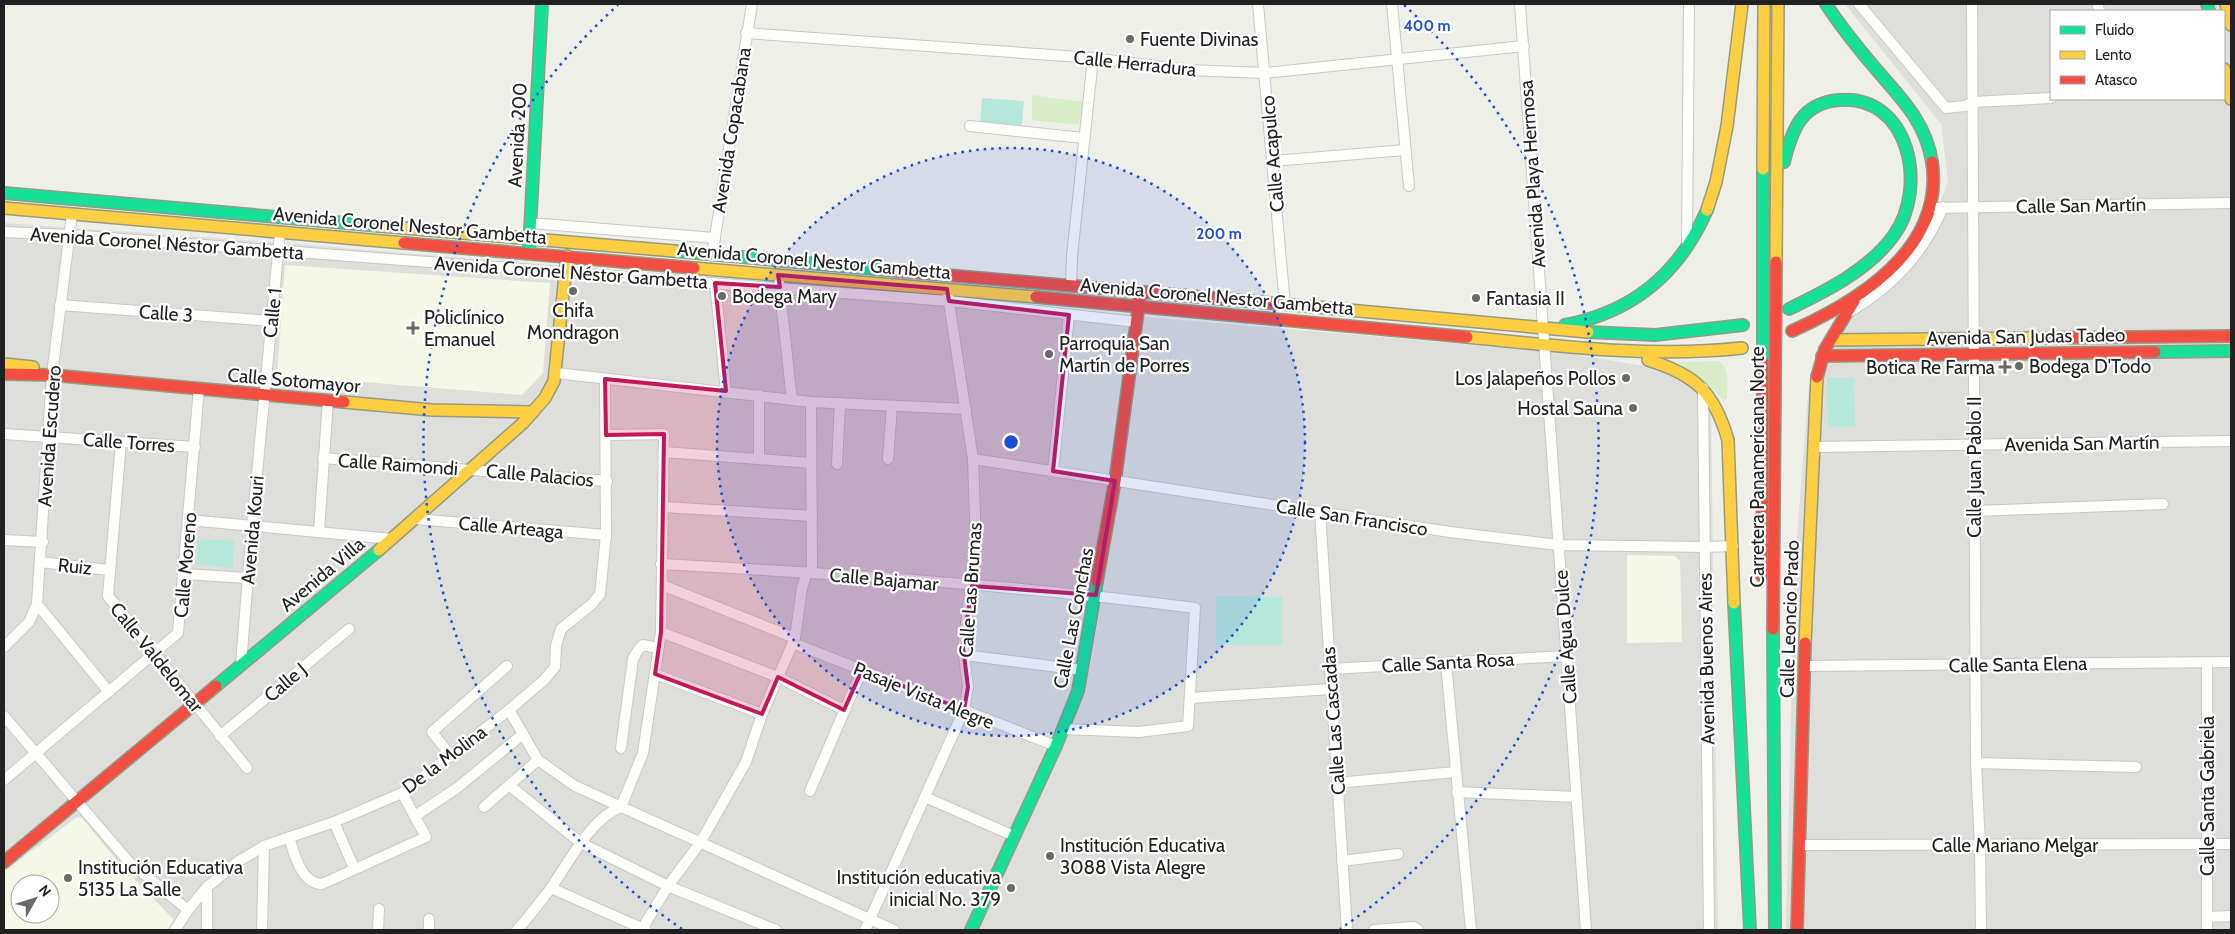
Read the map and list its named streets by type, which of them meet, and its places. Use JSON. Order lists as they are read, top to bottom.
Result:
{
  "streets": {
    "main road": [
      "Avenida 200",
      "Avenida Coronel Nestor Gambetta",
      "Avenida San Judas Tadeo",
      "Calle Sotomayor",
      "Carretera Panamericana Norte",
      "Avenida Villa",
      "Calle Las Conchas",
      "Calle Leoncio Prado"
    ],
    "street": [
      "Calle Herradura",
      "Avenida Copacabana",
      "Calle Acapulco",
      "Avenida Playa Hermosa",
      "Calle San Martín",
      "Avenida Coronel Néstor Gambetta",
      "Calle 3",
      "Calle 1",
      "Avenida Escudero",
      "Calle Torres",
      "Avenida San Martín",
      "Calle Raimondi",
      "Calle Juan Pablo II",
      "Calle Palacios",
      "Calle San Francisco",
      "Calle Arteaga",
      "Avenida Kouri",
      "Calle Moreno",
      "Ruiz",
      "Calle Bajamar",
      "Calle Las Brumas",
      "Calle Agua Dulce",
      "Calle Valdelomar",
      "Avenida Buenos Aires",
      "Calle Santa Rosa",
      "Calle Santa Elena",
      "Calle J",
      "Pasaje Vista Alegre",
      "Calle Las Cascadas",
      "De la Molina",
      "Calle Santa Gabriela",
      "Calle Mariano Melgar"
    ]
  },
  "crossings": [
    ["Calle Herradura", "Avenida Copacabana"],
    ["Calle Herradura", "Calle Acapulco"],
    ["Calle Herradura", "Avenida Playa Hermosa"],
    ["Avenida Copacabana", "Avenida Coronel Nestor Gambetta"],
    ["Avenida 200", "Avenida Coronel Nestor Gambetta"],
    ["Avenida 200", "Avenida Coronel Néstor Gambetta"],
    ["Calle Acapulco", "Avenida Coronel Nestor Gambetta"],
    ["Avenida Playa Hermosa", "Avenida Coronel Nestor Gambetta"],
    ["Avenida Playa Hermosa", "Calle Agua Dulce"],
    ["Calle San Martín", "Calle Juan Pablo II"],
    ["Calle San Martín", "Calle Leoncio Prado"],
    ["Avenida Coronel Nestor Gambetta", "Calle 1"],
    ["Avenida Coronel Nestor Gambetta", "Avenida Escudero"],
    ["Avenida Coronel Nestor Gambetta", "Avenida Villa"],
    ["Avenida Coronel Nestor Gambetta", "Calle Las Brumas"],
    ["Avenida Coronel Nestor Gambetta", "Calle Las Conchas"],
    ["Avenida Coronel Nestor Gambetta", "Calle Agua Dulce"],
    ["Avenida Coronel Néstor Gambetta", "Calle 1"],
    ["Avenida Coronel Néstor Gambetta", "Avenida Escudero"],
    ["Avenida Coronel Néstor Gambetta", "Avenida Villa"],
    ["Avenida Coronel Néstor Gambetta", "Calle Las Brumas"],
    ["Avenida Coronel Néstor Gambetta", "Calle Las Conchas"],
    ["Calle 3", "Calle 1"],
    ["Calle 3", "Avenida Escudero"],
    ["Calle 1", "Calle Sotomayor"],
    ["Calle 1", "Avenida Kouri"],
    ["Avenida San Judas Tadeo", "Calle Juan Pablo II"],
    ["Avenida San Judas Tadeo", "Calle Leoncio Prado"],
    ["Calle Sotomayor", "Avenida Escudero"],
    ["Calle Sotomayor", "Avenida Kouri"],
    ["Calle Sotomayor", "Calle Moreno"],
    ["Calle Sotomayor", "Avenida Villa"],
    ["Avenida Escudero", "Calle Torres"],
    ["Avenida Escudero", "Ruiz"],
    ["Calle Torres", "Calle Moreno"],
    ["Calle Torres", "Calle Valdelomar"],
    ["Avenida San Martín", "Calle Juan Pablo II"],
    ["Avenida San Martín", "Calle Leoncio Prado"],
    ["Calle Raimondi", "Calle Palacios"],
    ["Calle Raimondi", "Avenida Villa"],
    ["Calle Juan Pablo II", "Calle Santa Elena"],
    ["Calle Juan Pablo II", "Calle Mariano Melgar"],
    ["Calle Palacios", "Avenida Villa"],
    ["Calle San Francisco", "Calle Las Brumas"],
    ["Calle San Francisco", "Calle Las Conchas"],
    ["Calle San Francisco", "Calle Agua Dulce"],
    ["Calle San Francisco", "Avenida Buenos Aires"],
    ["Calle San Francisco", "Calle Las Cascadas"],
    ["Calle Arteaga", "Avenida Villa"],
    ["Calle Arteaga", "De la Molina"],
    ["Avenida Kouri", "Avenida Villa"],
    ["Calle Moreno", "Calle Valdelomar"],
    ["Ruiz", "Calle Valdelomar"],
    ["Avenida Villa", "Calle Valdelomar"],
    ["Calle Bajamar", "Calle Las Brumas"],
    ["Calle Bajamar", "Calle Las Conchas"],
    ["Calle Las Brumas", "Pasaje Vista Alegre"],
    ["Calle Las Conchas", "Pasaje Vista Alegre"],
    ["Calle Leoncio Prado", "Calle Santa Elena"],
    ["Calle Leoncio Prado", "Calle Mariano Melgar"],
    ["Calle Agua Dulce", "Calle Santa Rosa"],
    ["Calle Valdelomar", "Calle J"],
    ["Calle Santa Rosa", "Calle Las Cascadas"],
    ["Calle Santa Elena", "Calle Santa Gabriela"],
    ["Calle Santa Gabriela", "Calle Mariano Melgar"]
  ],
  "places": {
    "other": [
      "Fuente Divinas",
      "Chifa Mondragon",
      "Bodega Mary",
      "Fantasia II",
      "Parroquia San Martín de Porres",
      "Bodega D'Todo",
      "Los Jalapeños Pollos",
      "Hostal Sauna",
      "Institución Educativa 3088 Vista Alegre",
      "Institución Educativa 5135 La Salle",
      "Institución educativa inicial No. 379"
    ],
    "health": ["Policlínico Emanuel", "Botica Re Farma"]
  },
  "legend": ["Fluido", "Lento", "Atasco"],
  "north": "top right",
  "rings": ["400 m", "200 m"]
}
